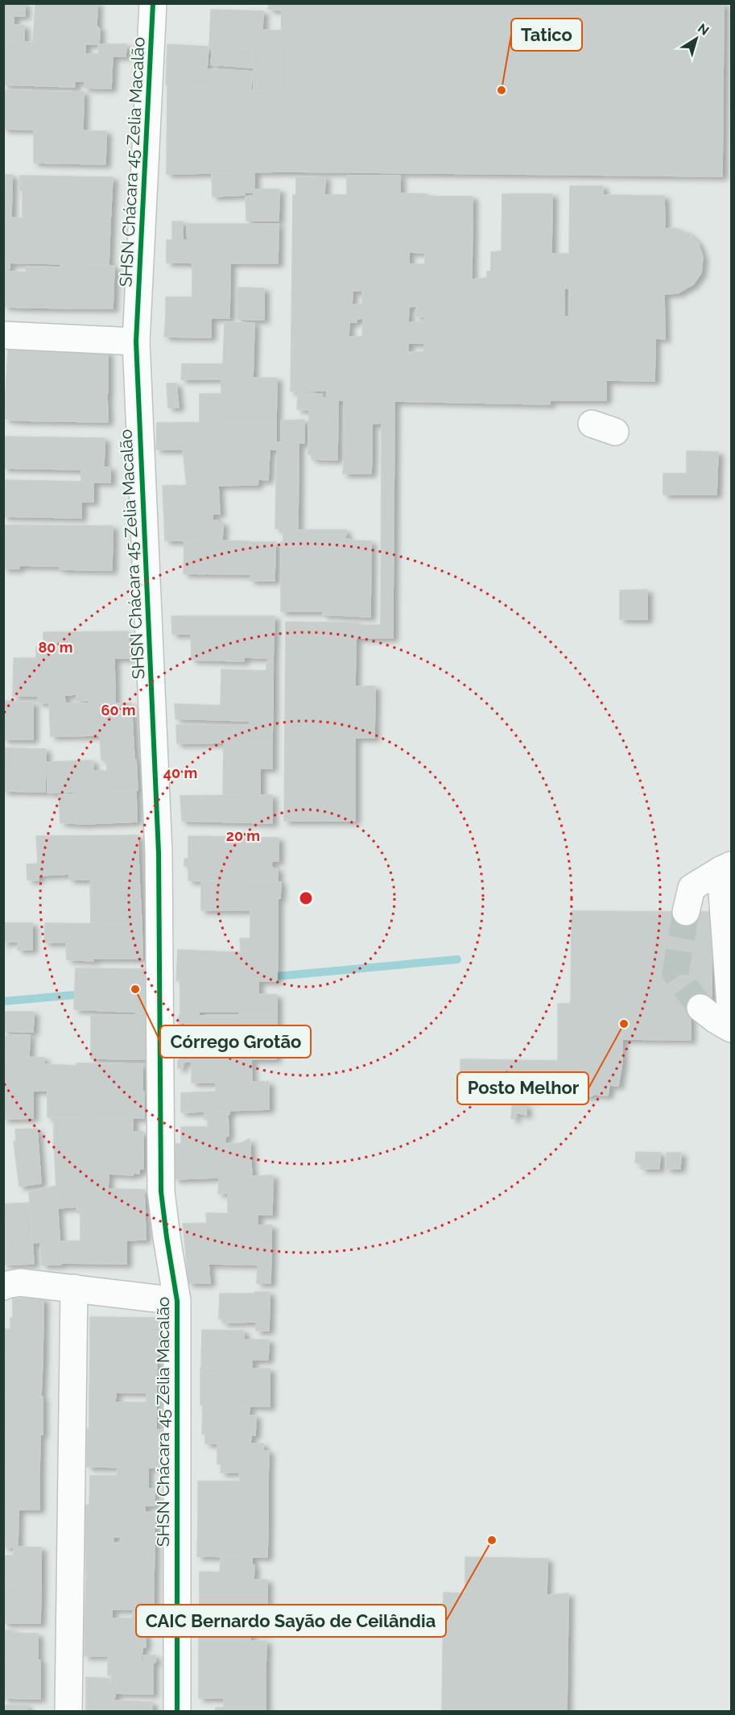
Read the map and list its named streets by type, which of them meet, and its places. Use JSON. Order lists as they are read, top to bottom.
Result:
{
  "streets": {
    "street": ["SHSN Chácara 45 Zelia Macalão"]
  },
  "places": [
    "Tatico",
    "Córrego Grotão",
    "Posto Melhor",
    "CAIC Bernardo Sayão de Ceilândia"
  ],
  "north": "top right",
  "rings": [
    "80 m",
    "60 m",
    "40 m",
    "20 m"
  ]
}
